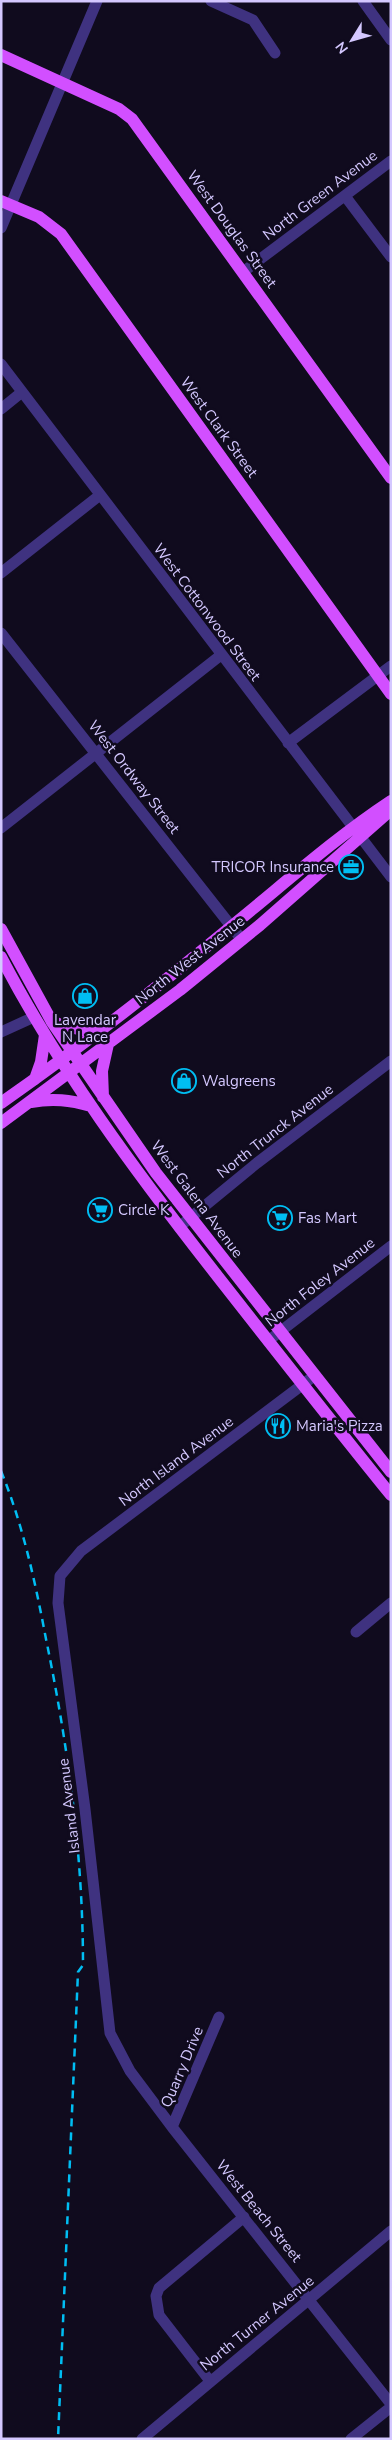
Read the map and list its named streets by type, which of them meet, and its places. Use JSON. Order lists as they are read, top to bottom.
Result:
{
  "streets": {
    "main road": [
      "West Douglas Street",
      "West Clark Street",
      "North West Avenue",
      "West Galena Avenue"
    ],
    "street": [
      "North Green Avenue",
      "West Cottonwood Street",
      "West Ordway Street",
      "North Trunck Avenue",
      "North Foley Avenue",
      "North Island Avenue",
      "Island Avenue",
      "Quarry Drive",
      "West Beach Street",
      "North Turner Avenue"
    ]
  },
  "crossings": [
    ["North Green Avenue", "West Douglas Street"],
    ["West Cottonwood Street", "North West Avenue"],
    ["West Ordway Street", "North West Avenue"],
    ["North West Avenue", "West Galena Avenue"],
    ["North Trunck Avenue", "West Galena Avenue"],
    ["West Galena Avenue", "North Foley Avenue"],
    ["West Galena Avenue", "North Island Avenue"],
    ["North Island Avenue", "Island Avenue"],
    ["Island Avenue", "West Beach Street"],
    ["Quarry Drive", "West Beach Street"],
    ["West Beach Street", "North Turner Avenue"]
  ],
  "places": {
    "office": ["TRICOR Insurance"],
    "shop": ["Lavendar N Lace", "Walgreens"],
    "supermarket": ["Circle K", "Fas Mart"],
    "restaurant": ["Maria's Pizza"]
  },
  "north": "bottom left"
}
